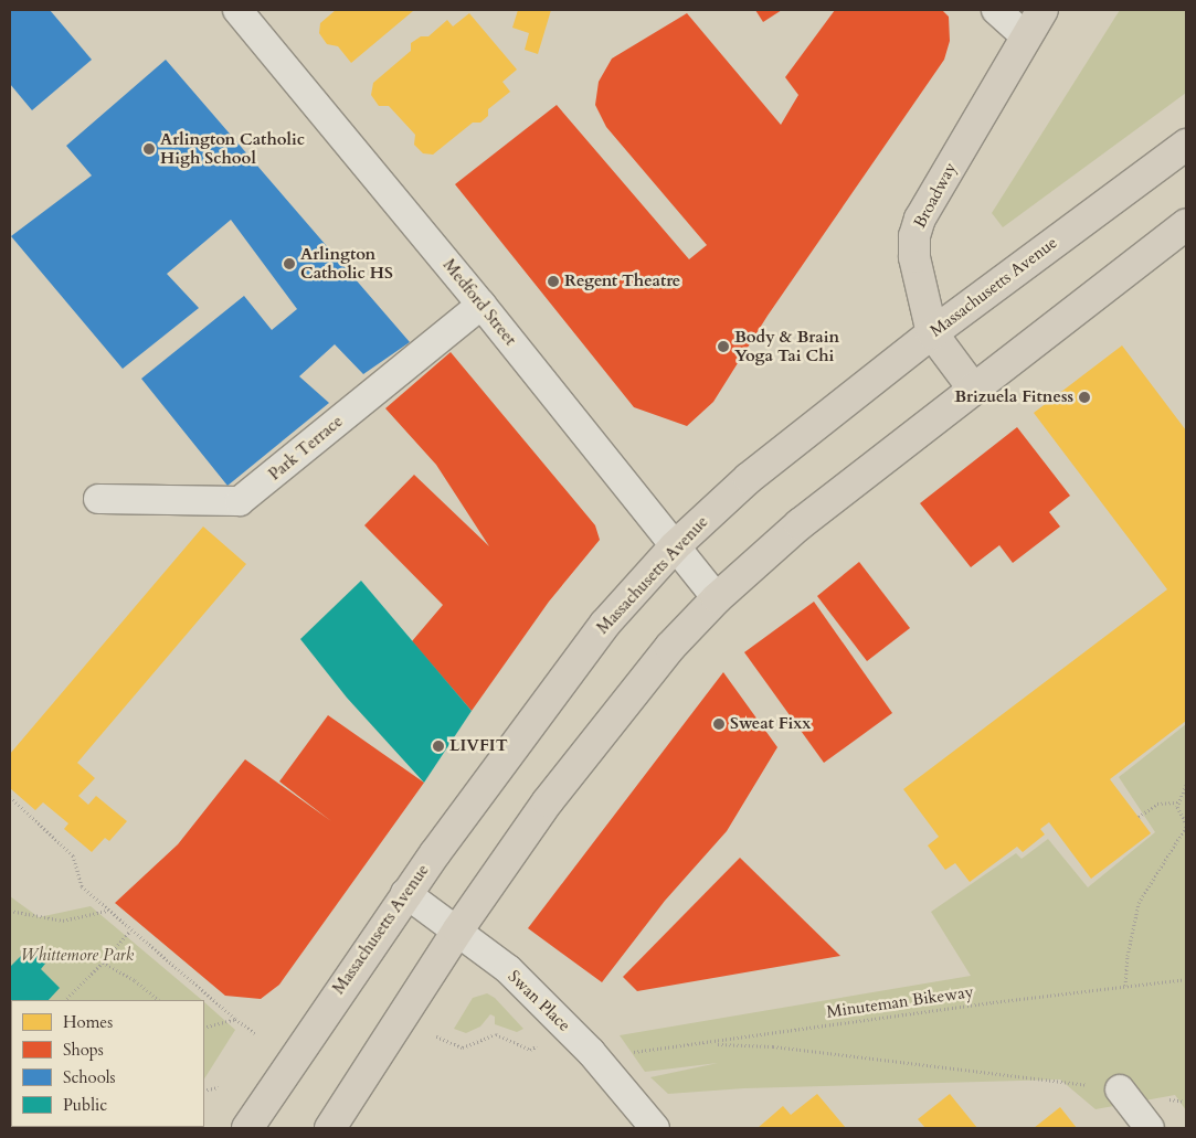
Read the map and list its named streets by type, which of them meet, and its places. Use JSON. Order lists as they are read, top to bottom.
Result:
{
  "streets": {
    "main road": ["Broadway", "Massachusetts Avenue"],
    "street": ["Medford Street", "Park Terrace", "Swan Place"],
    "path": ["Minuteman Bikeway"]
  },
  "crossings": [
    ["Broadway", "Massachusetts Avenue"],
    ["Massachusetts Avenue", "Medford Street"],
    ["Massachusetts Avenue", "Swan Place"],
    ["Medford Street", "Park Terrace"]
  ],
  "parks": ["Whittemore Park"],
  "places": [
    "Arlington Catholic High School",
    "Arlington Catholic HS",
    "Regent Theatre",
    "Body & Brain Yoga Tai Chi",
    "Brizuela Fitness",
    "Sweat Fixx",
    "LIVFIT"
  ],
  "legend": [
    "Homes",
    "Shops",
    "Schools",
    "Public"
  ]
}
